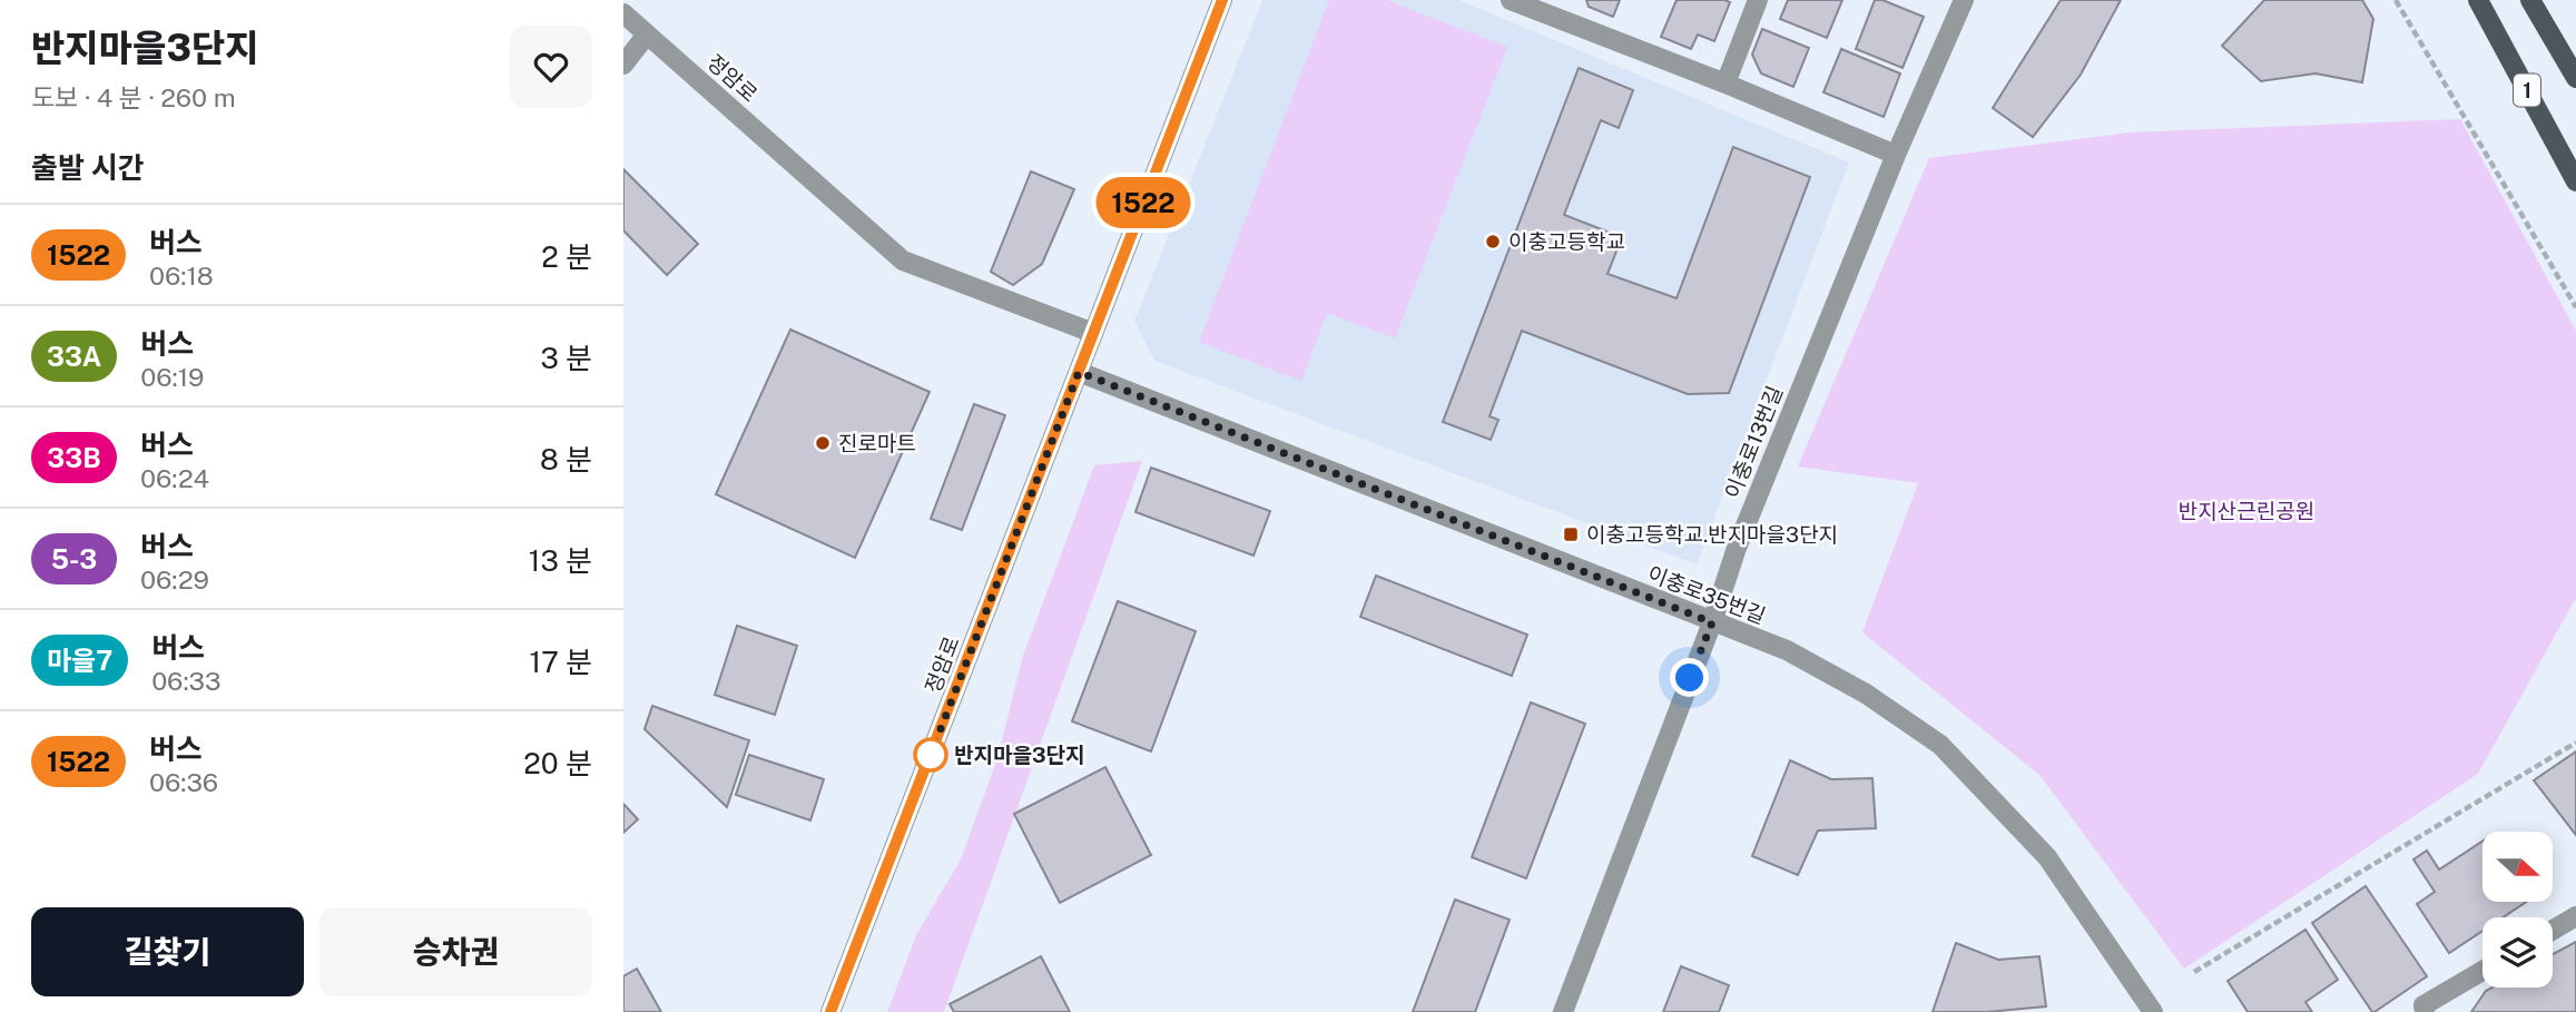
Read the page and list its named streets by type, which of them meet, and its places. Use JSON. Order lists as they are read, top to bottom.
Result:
{
  "streets": {
    "main road": ["1"],
    "street": ["정암로", "이충로13번길", "이충로35번길"]
  },
  "crossings": [
    ["정암로", "이충로35번길"],
    ["이충로13번길", "이충로35번길"]
  ],
  "parks": ["반지산근린공원"],
  "places": {
    "other": ["이충고등학교", "진로마트", "반지마을3단지"],
    "transit": ["이충고등학교.반지마을3단지"]
  },
  "lines": ["bus line 1522"],
  "north": "right",
  "page": {
    "heading": [
      ["반지마을3단지", "도보 · 4 분 · 260 m"],
      "출발 시간"
    ],
    "on_map": "1522",
    "list": [
      {
        "mark": "1522",
        "name": "버스",
        "note": "06:18",
        "value": "2 분"
      },
      {
        "mark": "33A",
        "name": "버스",
        "note": "06:19",
        "value": "3 분"
      },
      {
        "mark": "33B",
        "name": "버스",
        "note": "06:24",
        "value": "8 분"
      },
      {
        "mark": "5-3",
        "name": "버스",
        "note": "06:29",
        "value": "13 분"
      },
      {
        "mark": "마을7",
        "name": "버스",
        "note": "06:33",
        "value": "17 분"
      },
      {
        "mark": "1522",
        "name": "버스",
        "note": "06:36",
        "value": "20 분"
      }
    ],
    "buttons": ["길찾기", "승차권"]
  }
}
